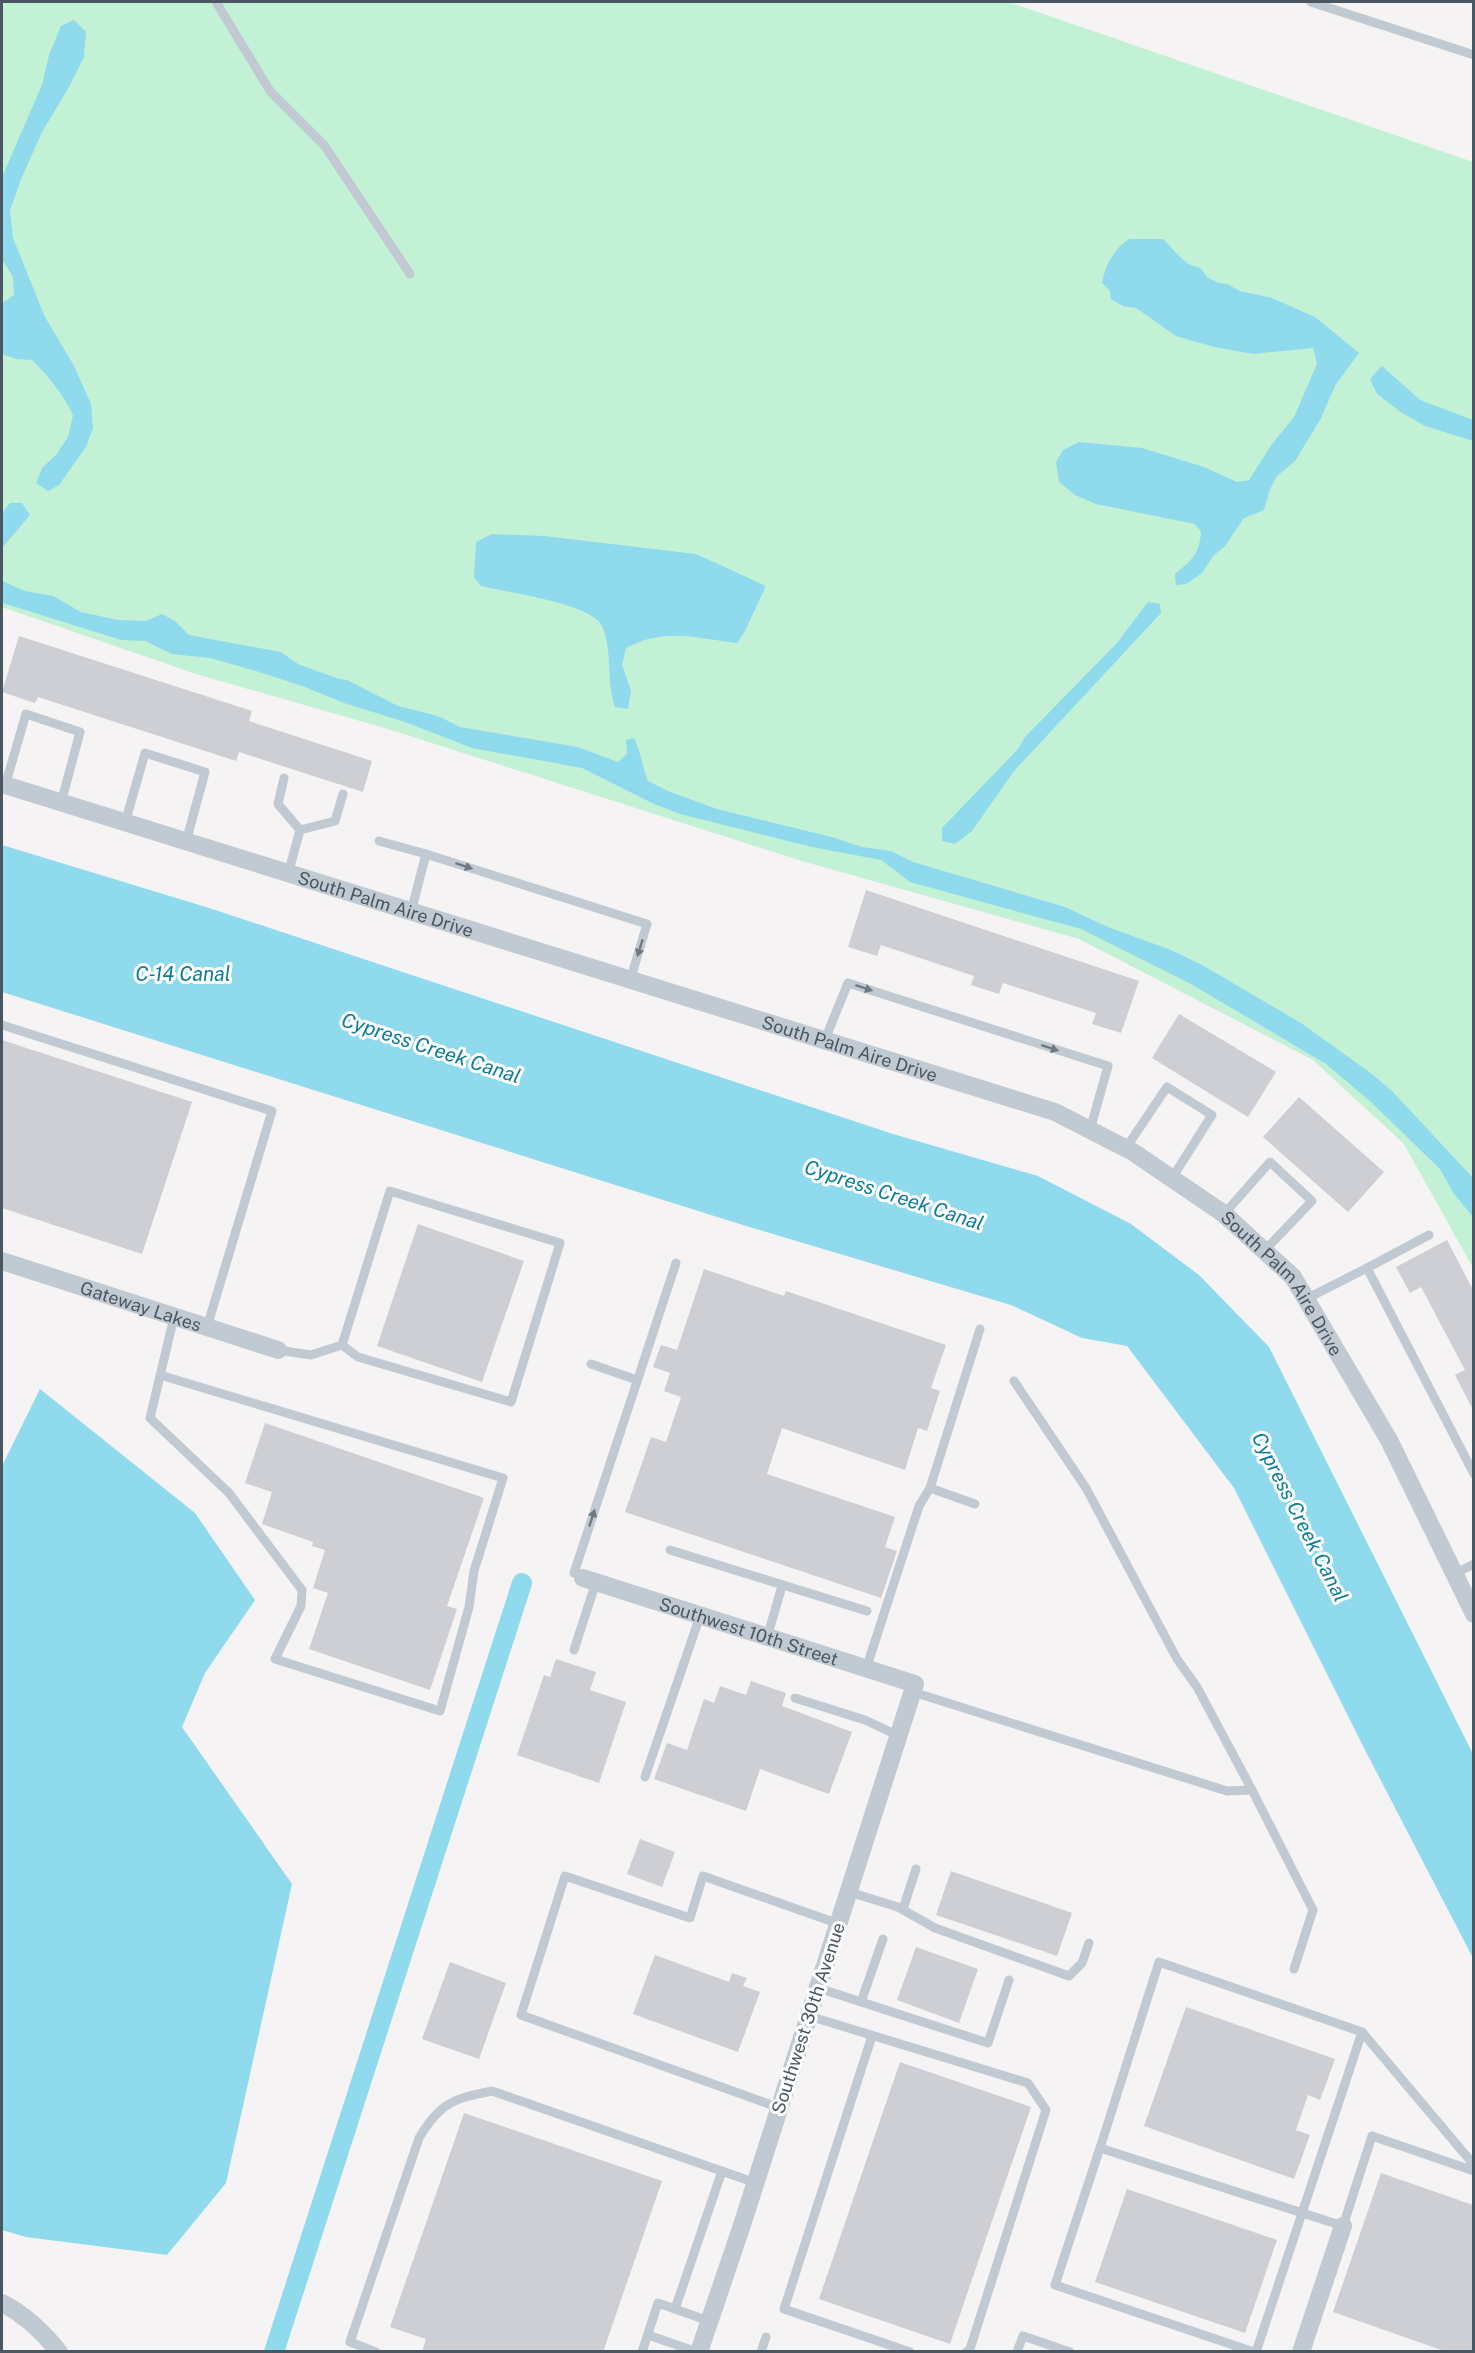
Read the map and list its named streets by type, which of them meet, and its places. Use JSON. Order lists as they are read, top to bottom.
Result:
{
  "streets": {
    "street": [
      "South Palm Aire Drive",
      "Gateway Lakes",
      "Southwest 10th Street",
      "Southwest 30th Avenue"
    ]
  },
  "crossings": [
    ["Southwest 10th Street", "Southwest 30th Avenue"]
  ],
  "water": ["C-14 Canal", "Cypress Creek Canal"]
}
